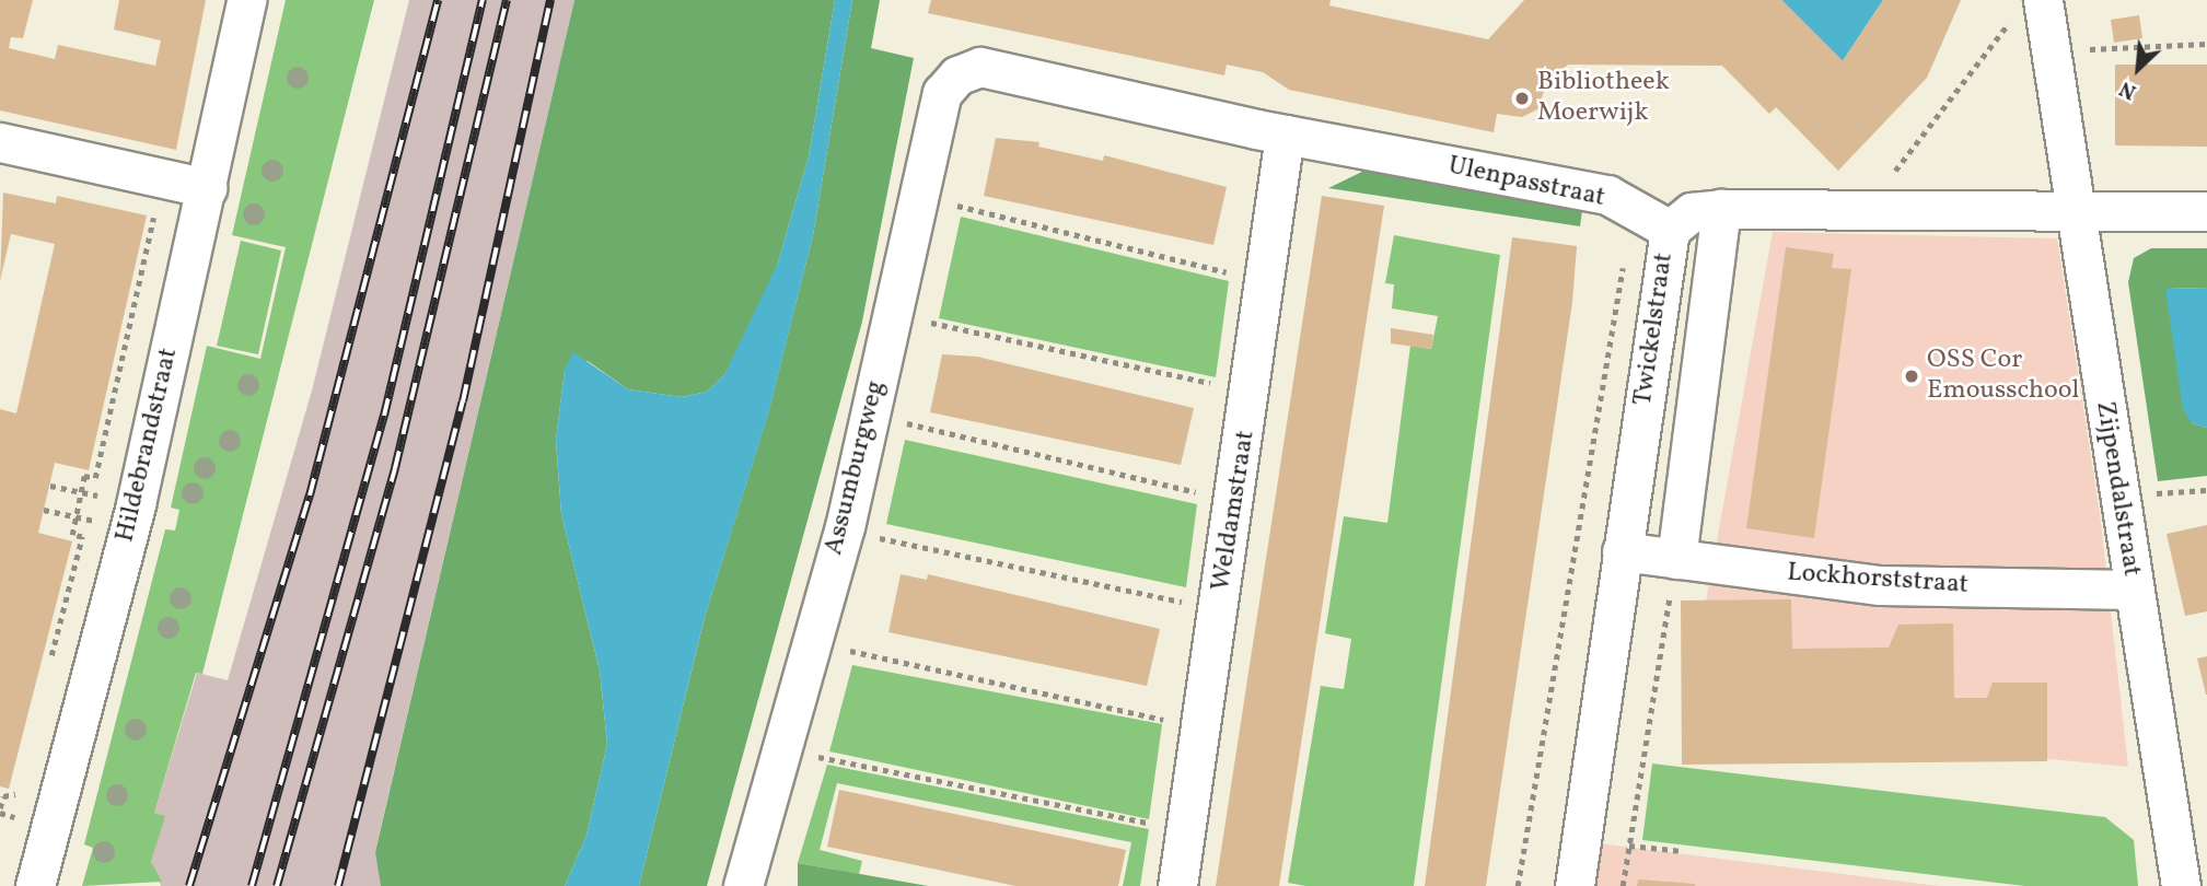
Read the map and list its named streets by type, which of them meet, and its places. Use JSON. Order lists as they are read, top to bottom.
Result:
{
  "streets": {
    "street": [
      "Ulenpasstraat",
      "Twickelstraat",
      "Hildebrandstraat",
      "Assumburgweg",
      "Zijpendalstraat",
      "Weldamstraat",
      "Lockhorststraat"
    ]
  },
  "crossings": [
    ["Ulenpasstraat", "Twickelstraat"],
    ["Ulenpasstraat", "Assumburgweg"],
    ["Ulenpasstraat", "Weldamstraat"],
    ["Twickelstraat", "Lockhorststraat"],
    ["Zijpendalstraat", "Lockhorststraat"]
  ],
  "places": ["Bibliotheek Moerwijk", "OSS Cor Emousschool"],
  "north": "bottom left"
}
